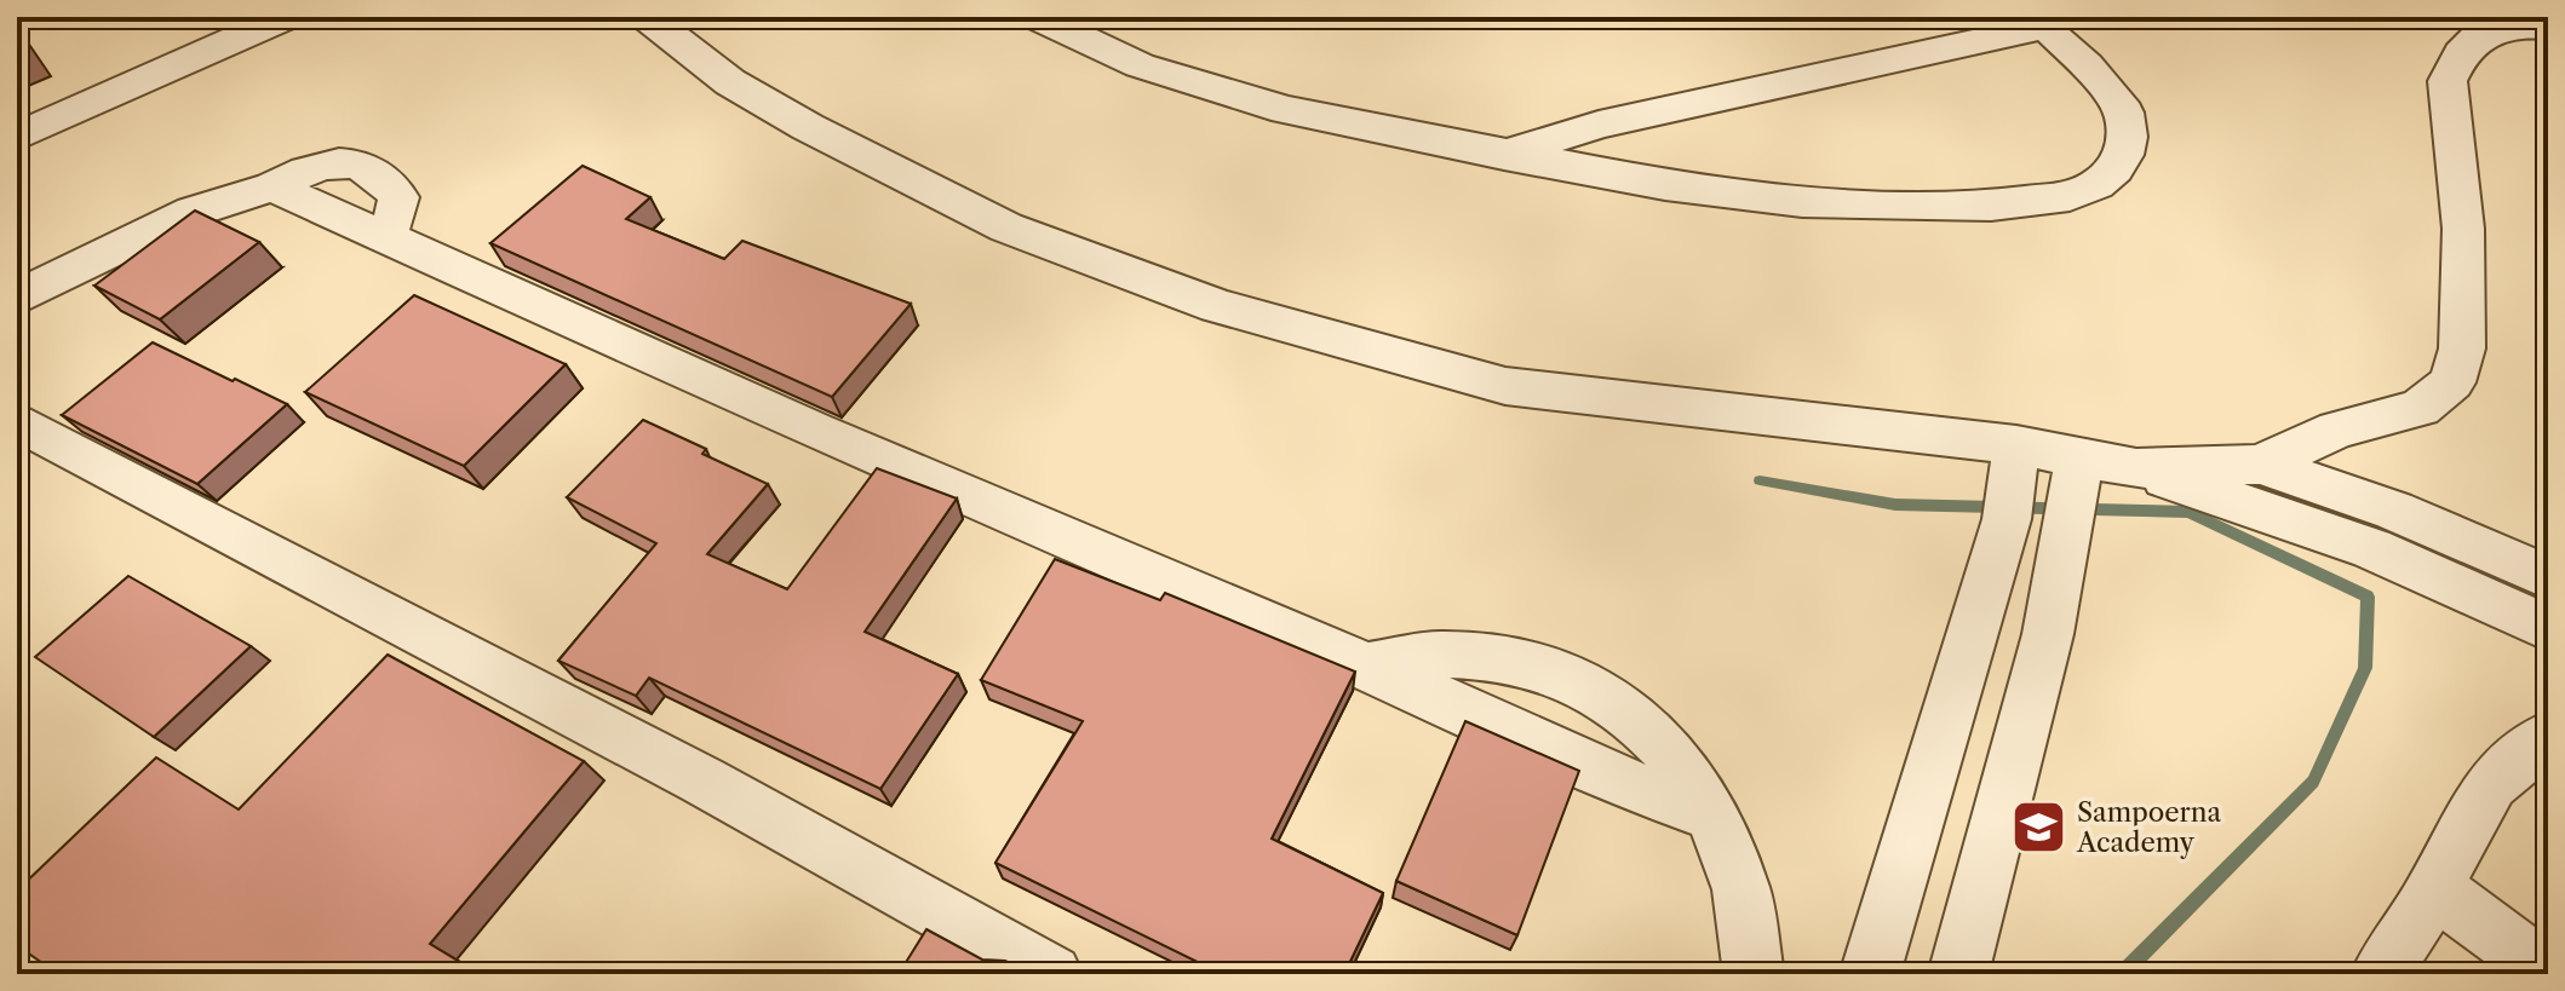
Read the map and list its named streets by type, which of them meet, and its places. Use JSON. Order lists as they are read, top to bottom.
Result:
{
  "places": {
    "school or university": ["Sampoerna Academy"]
  }
}
